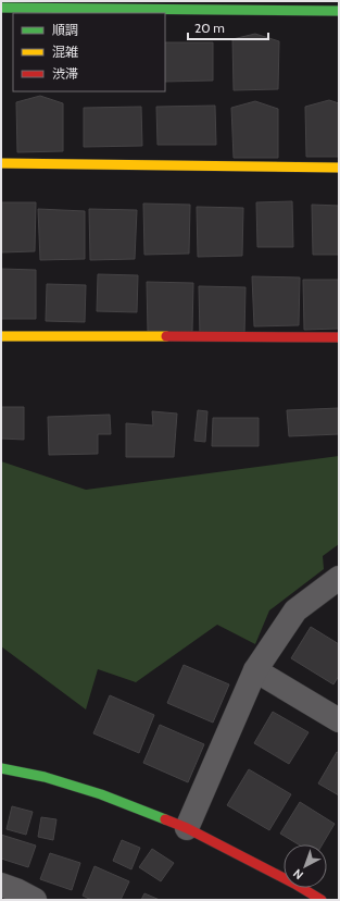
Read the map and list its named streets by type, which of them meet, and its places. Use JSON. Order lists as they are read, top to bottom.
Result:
{
  "legend": ["順調", "混雑", "渋滞"],
  "scale_bar": "20 m",
  "north": "bottom left"
}
